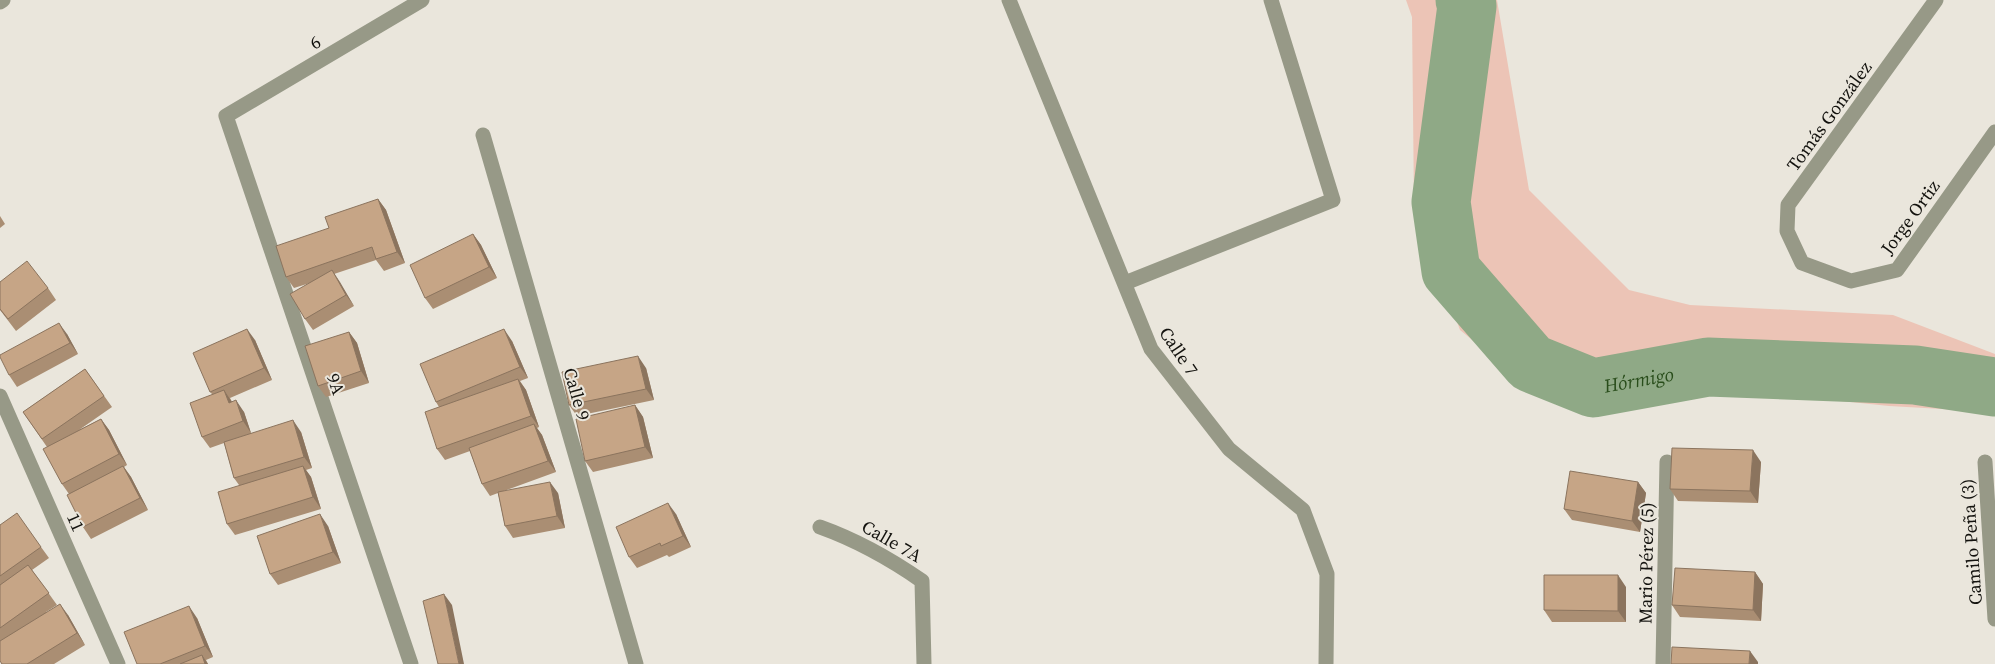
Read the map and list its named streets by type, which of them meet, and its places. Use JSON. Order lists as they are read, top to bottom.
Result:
{
  "streets": {
    "street": [
      "6",
      "Tomás González",
      "Jorge Ortiz",
      "Calle 7",
      "9A",
      "Calle 9",
      "11",
      "Calle 7A",
      "Camilo Peña (3)",
      "Mario Pérez (5)"
    ]
  },
  "crossings": [
    ["6", "9A"],
    ["Tomás González", "Jorge Ortiz"]
  ],
  "water": ["Hórmigo"]
}
